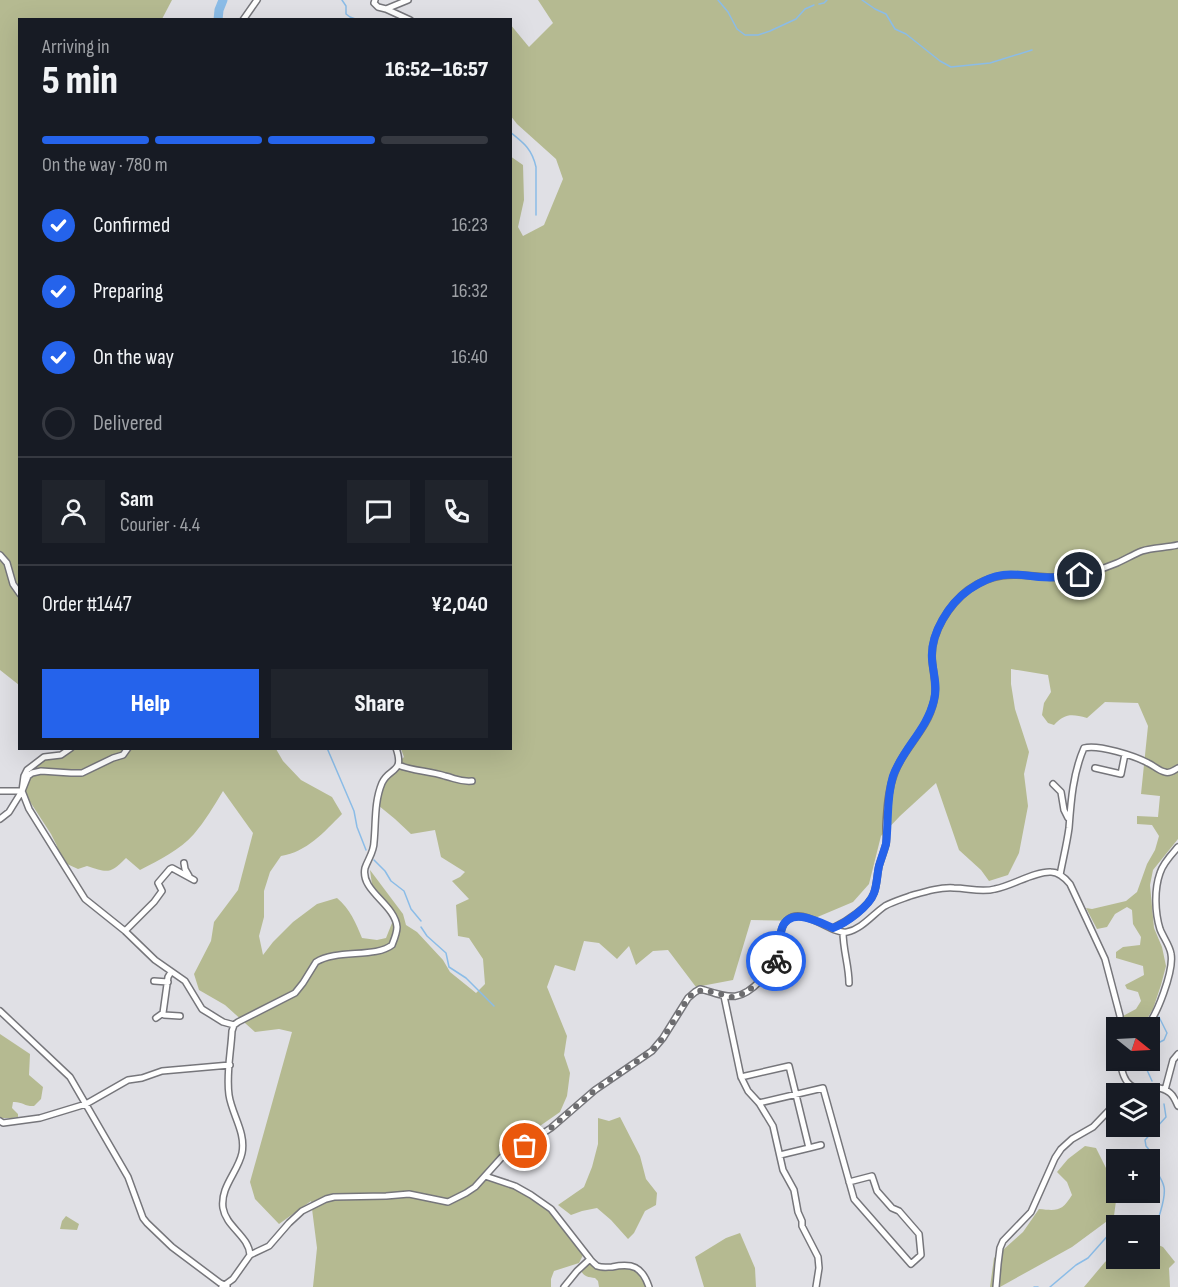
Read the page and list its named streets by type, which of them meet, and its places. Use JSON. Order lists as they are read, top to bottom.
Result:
{
  "north": "right",
  "page": {
    "heading": ["5 min", "Arriving in", "16:52–16:57"],
    "panel": [
      "Sam",
      "Courier · 4.4",
      "Order #1447",
      "¥2,040"
    ],
    "bar": "On the way · 780 m",
    "list": [
      ["Confirmed", "16:23"],
      ["Preparing", "16:32"],
      ["On the way", "16:40"],
      "Delivered"
    ],
    "buttons": ["Help", "Share"],
    "map_buttons": ["+", "−"]
  }
}
